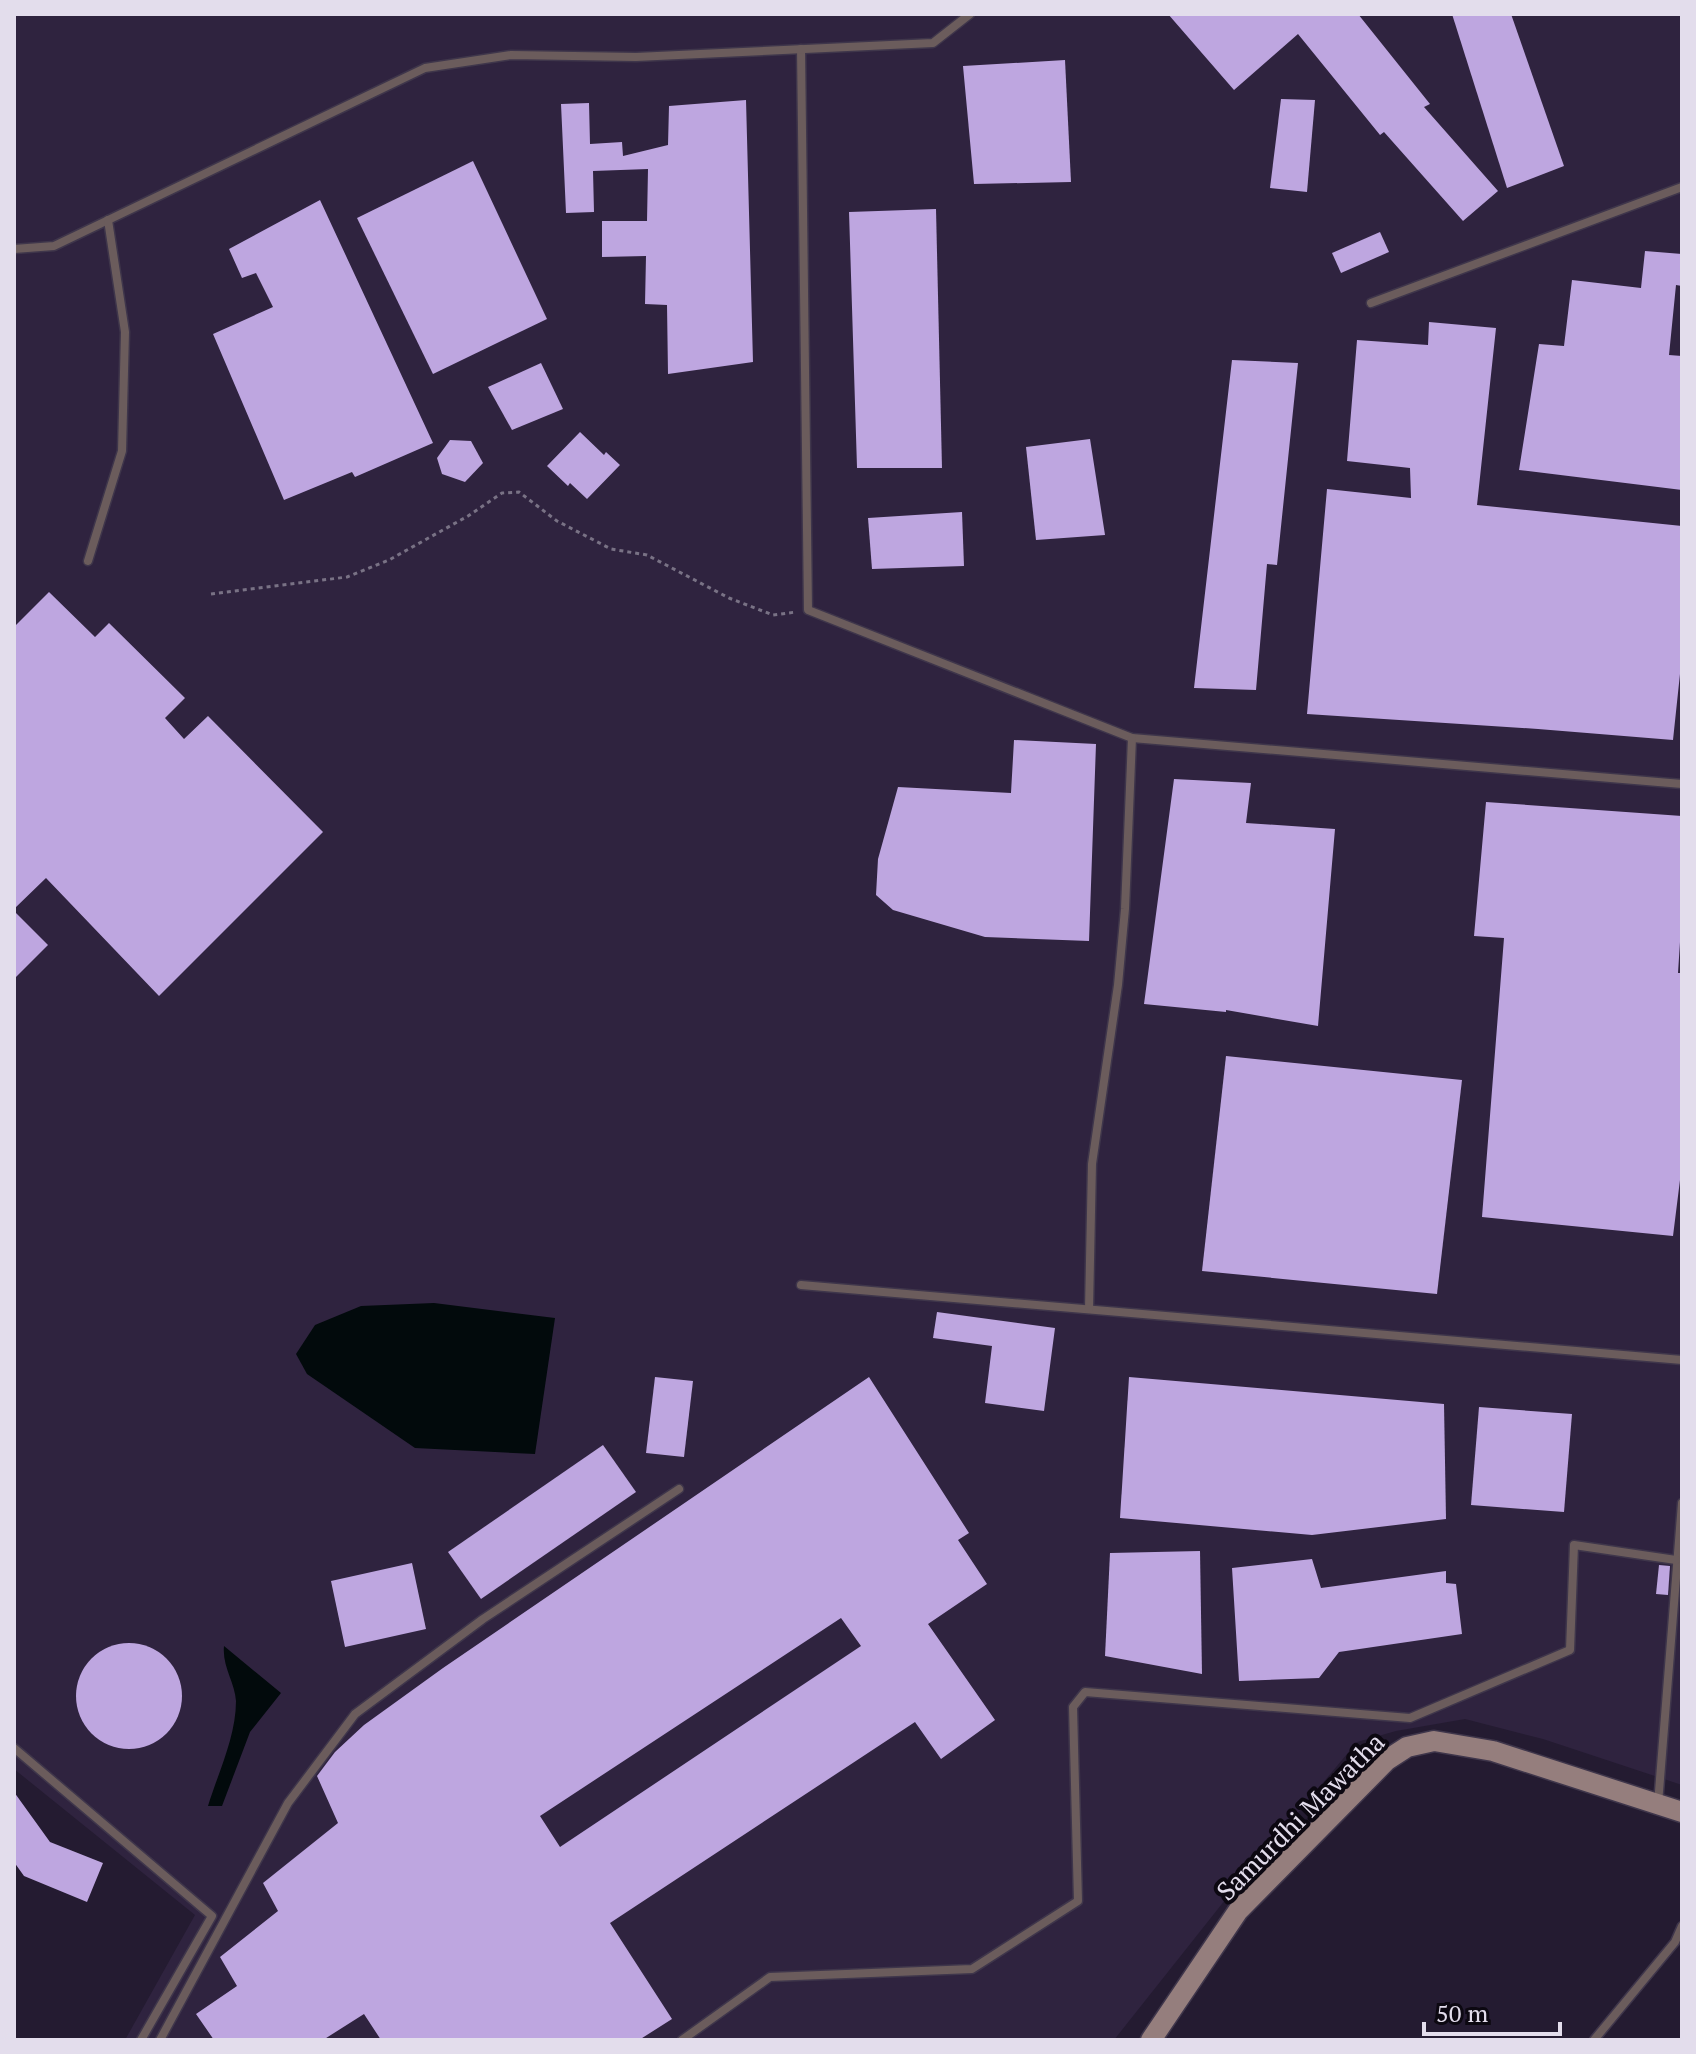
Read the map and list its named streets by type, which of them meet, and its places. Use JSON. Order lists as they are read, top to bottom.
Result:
{
  "streets": {
    "main road": ["Samurdhi Mawatha"]
  },
  "scale_bar": "50 m"
}
